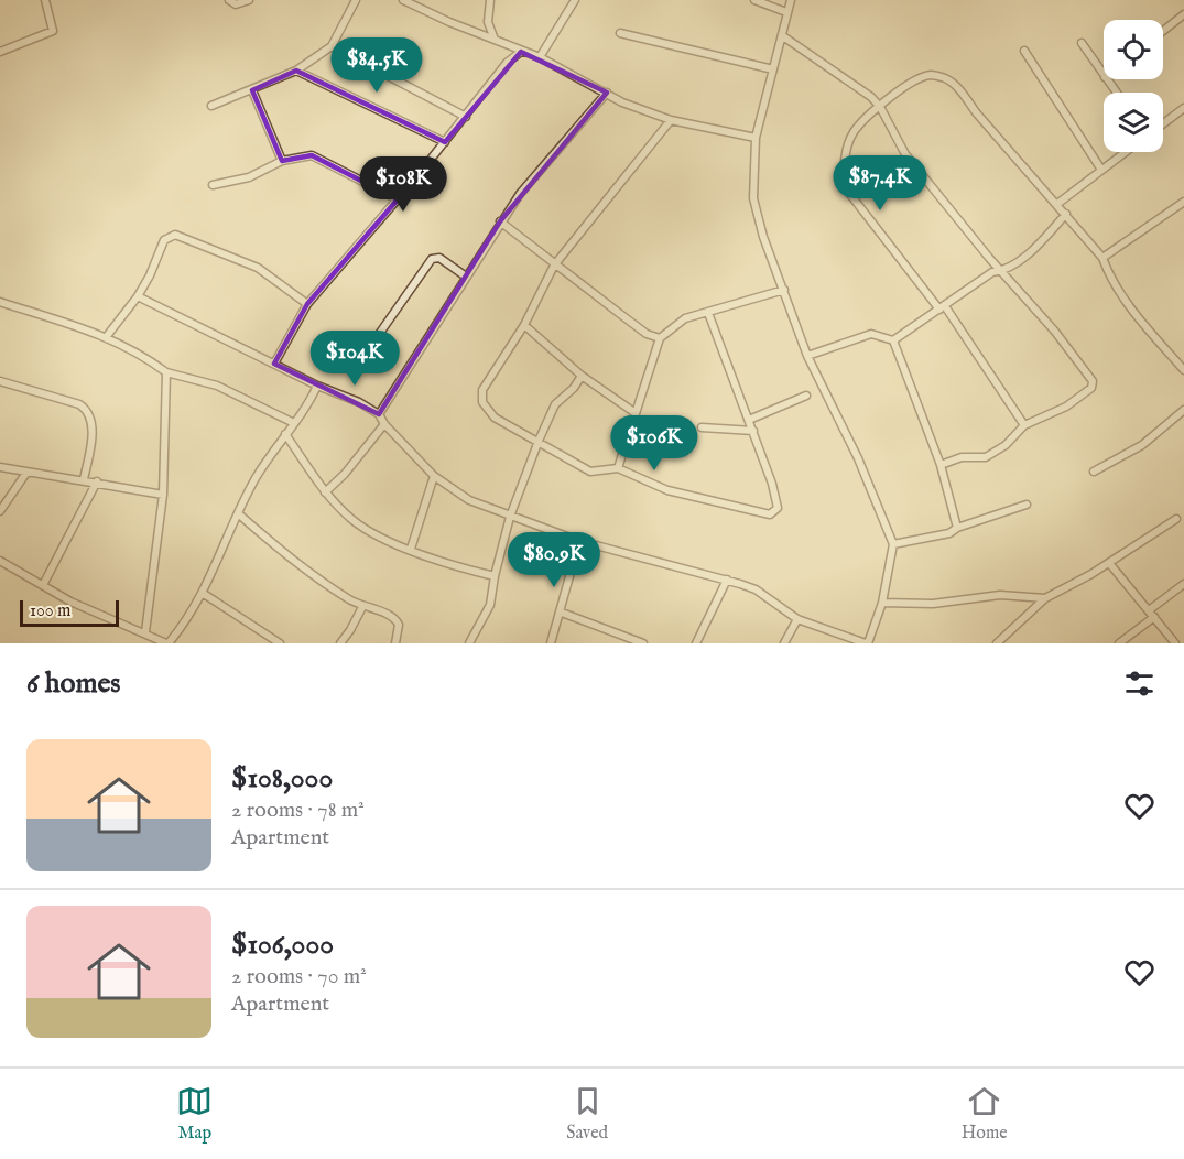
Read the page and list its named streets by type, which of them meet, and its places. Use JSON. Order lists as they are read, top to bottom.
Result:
{
  "scale_bar": "100 m",
  "page": {
    "price": [
      "$84.5K",
      "$87.4K",
      "$108K",
      "$104K",
      "$106K",
      "$80.9K"
    ],
    "scale": "100 m",
    "heading": "6 homes",
    "list": [
      {
        "name": "$108,000",
        "note": "2 rooms · 78 m² · Apartment"
      },
      {
        "name": "$106,000",
        "note": "2 rooms · 70 m² · Apartment"
      }
    ],
    "tabs": ["Map", "Saved", "Home"]
  }
}
